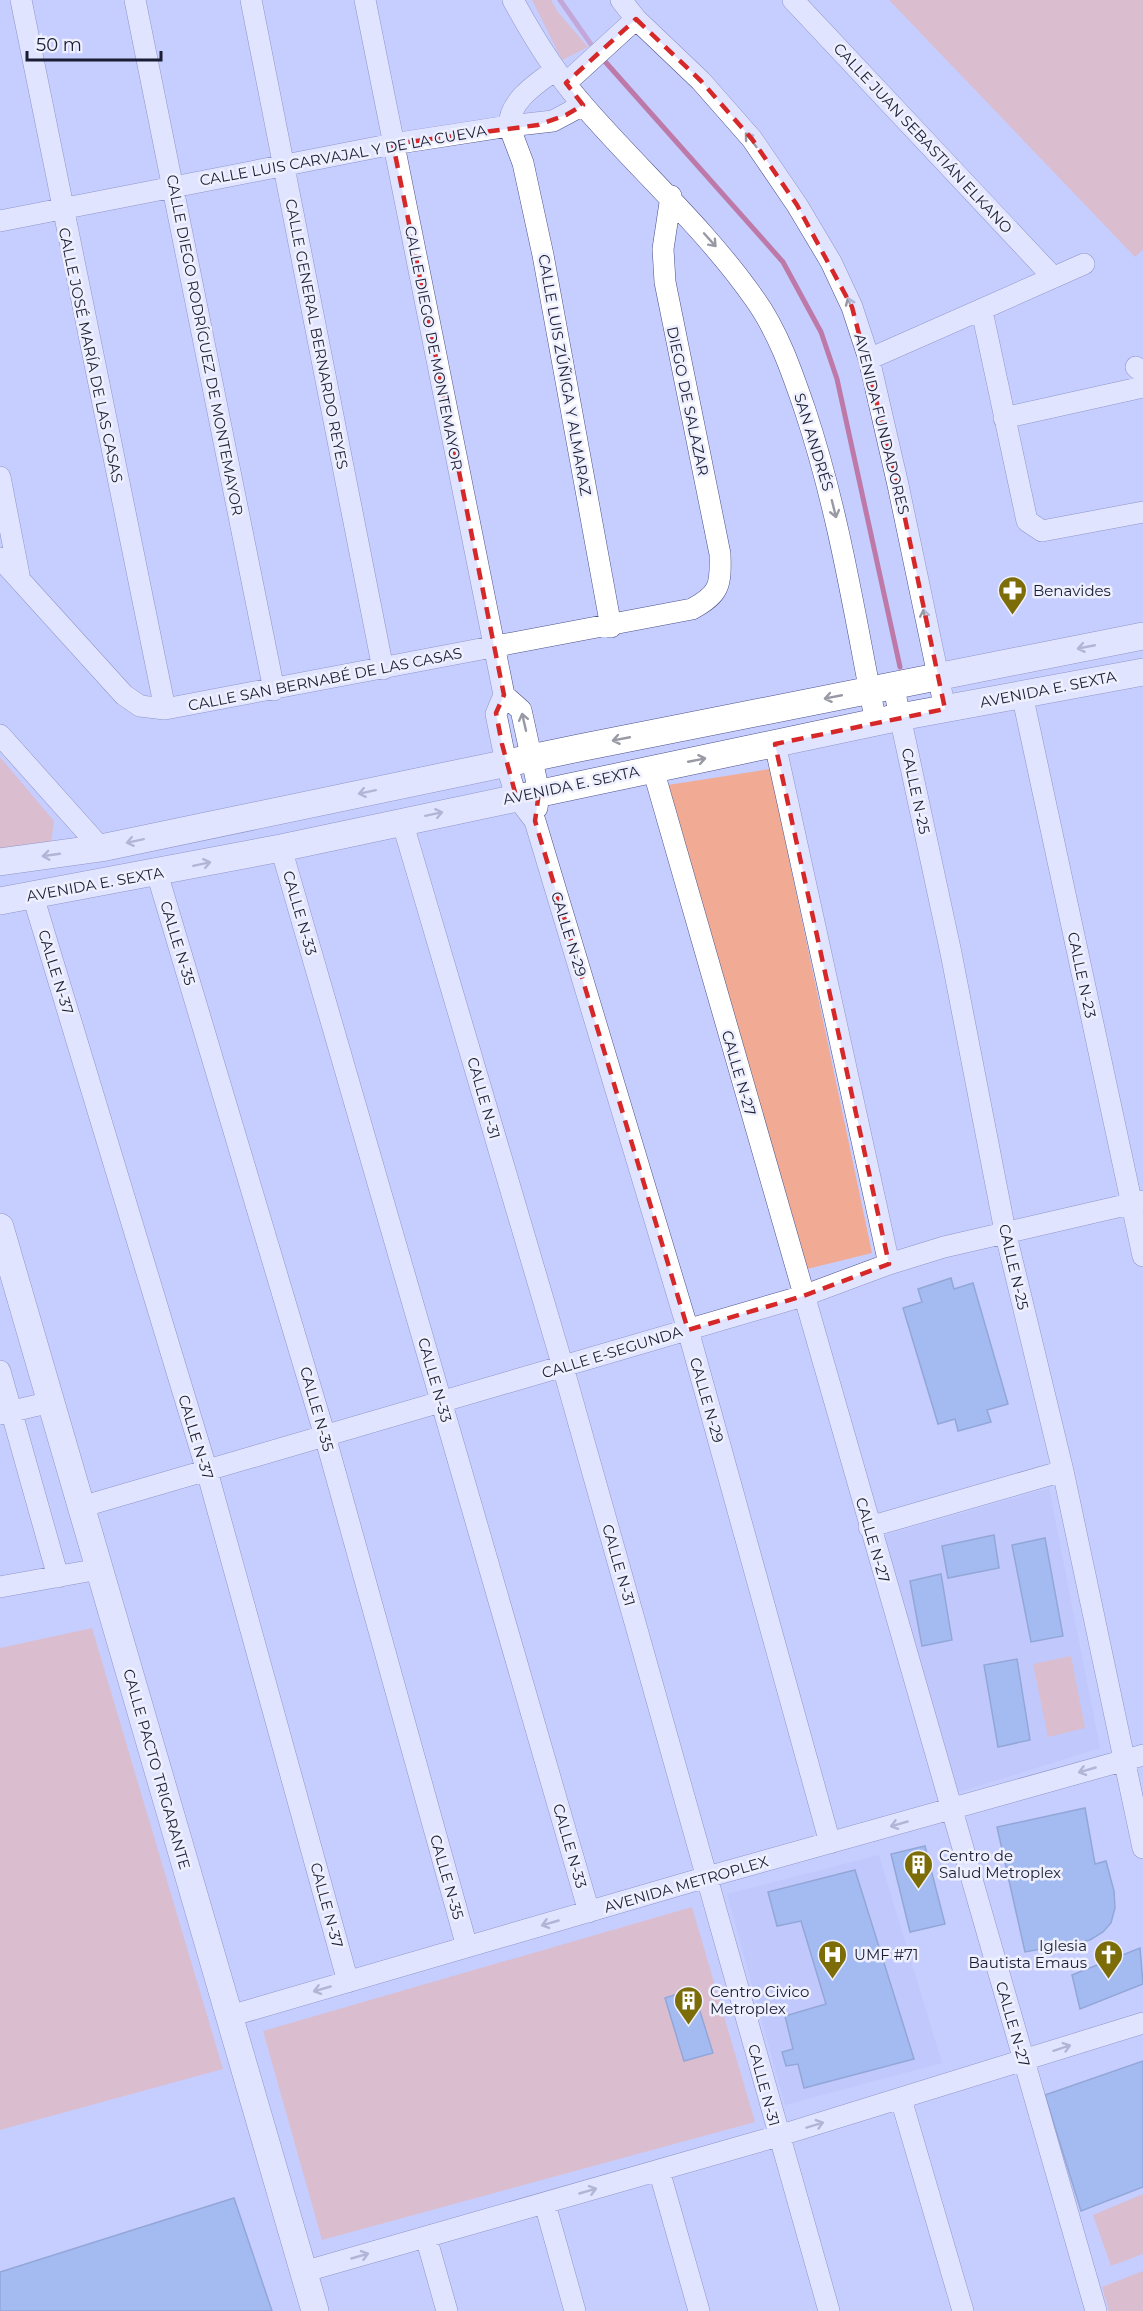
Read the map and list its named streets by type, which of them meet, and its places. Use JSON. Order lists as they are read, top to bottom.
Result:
{
  "streets": {
    "street": [
      "CALLE JUAN SEBASTIÁN ELKANO",
      "CALLE LUIS CARVAJAL Y DE LA CUEVA",
      "CALLE GENERAL BERNARDO REYES",
      "CALLE DIEGO RODRÍGUEZ DE MONTEMAYOR",
      "CALLE DIEGO DE MONTEMAYOR",
      "CALLE JOSÉ MARÍA DE LAS CASAS",
      "CALLE LUIS ZÚÑIGA Y ALMARAZ",
      "DIEGO DE SALAZAR",
      "AVENIDA FUNDADORES",
      "SAN ANDRÉS",
      "CALLE SAN BERNABÉ DE LAS CASAS",
      "AVENIDA E. SEXTA",
      "CALLE N-25",
      "CALLE N-33",
      "CALLE N-29",
      "CALLE N-35",
      "CALLE N-37",
      "CALLE N-23",
      "CALLE N-27",
      "CALLE N-31",
      "CALLE E-SEGUNDA",
      "CALLE PACTO TRIGARANTE",
      "AVENIDA METROPLEX"
    ]
  },
  "crossings": [
    ["CALLE LUIS CARVAJAL Y DE LA CUEVA", "CALLE GENERAL BERNARDO REYES"],
    ["CALLE LUIS CARVAJAL Y DE LA CUEVA", "CALLE DIEGO RODRÍGUEZ DE MONTEMAYOR"],
    ["CALLE LUIS CARVAJAL Y DE LA CUEVA", "CALLE DIEGO DE MONTEMAYOR"],
    ["CALLE LUIS CARVAJAL Y DE LA CUEVA", "CALLE JOSÉ MARÍA DE LAS CASAS"],
    ["CALLE LUIS CARVAJAL Y DE LA CUEVA", "CALLE LUIS ZÚÑIGA Y ALMARAZ"],
    ["CALLE GENERAL BERNARDO REYES", "CALLE SAN BERNABÉ DE LAS CASAS"],
    ["CALLE DIEGO RODRÍGUEZ DE MONTEMAYOR", "CALLE SAN BERNABÉ DE LAS CASAS"],
    ["CALLE DIEGO DE MONTEMAYOR", "CALLE SAN BERNABÉ DE LAS CASAS"],
    ["CALLE DIEGO DE MONTEMAYOR", "AVENIDA E. SEXTA"],
    ["CALLE DIEGO DE MONTEMAYOR", "CALLE N-29"],
    ["CALLE JOSÉ MARÍA DE LAS CASAS", "CALLE SAN BERNABÉ DE LAS CASAS"],
    ["CALLE LUIS ZÚÑIGA Y ALMARAZ", "CALLE SAN BERNABÉ DE LAS CASAS"],
    ["DIEGO DE SALAZAR", "SAN ANDRÉS"],
    ["DIEGO DE SALAZAR", "CALLE SAN BERNABÉ DE LAS CASAS"],
    ["AVENIDA FUNDADORES", "AVENIDA E. SEXTA"],
    ["SAN ANDRÉS", "AVENIDA E. SEXTA"],
    ["SAN ANDRÉS", "CALLE N-25"],
    ["AVENIDA E. SEXTA", "CALLE N-25"],
    ["AVENIDA E. SEXTA", "CALLE N-33"],
    ["AVENIDA E. SEXTA", "CALLE N-29"],
    ["AVENIDA E. SEXTA", "CALLE N-35"],
    ["AVENIDA E. SEXTA", "CALLE N-37"],
    ["AVENIDA E. SEXTA", "CALLE N-23"],
    ["AVENIDA E. SEXTA", "CALLE N-27"],
    ["AVENIDA E. SEXTA", "CALLE N-31"],
    ["CALLE N-25", "CALLE E-SEGUNDA"],
    ["CALLE N-25", "AVENIDA METROPLEX"],
    ["CALLE N-33", "CALLE E-SEGUNDA"],
    ["CALLE N-33", "AVENIDA METROPLEX"],
    ["CALLE N-29", "CALLE E-SEGUNDA"],
    ["CALLE N-29", "AVENIDA METROPLEX"],
    ["CALLE N-35", "CALLE E-SEGUNDA"],
    ["CALLE N-35", "AVENIDA METROPLEX"],
    ["CALLE N-37", "CALLE E-SEGUNDA"],
    ["CALLE N-37", "AVENIDA METROPLEX"],
    ["CALLE N-23", "CALLE E-SEGUNDA"],
    ["CALLE N-27", "CALLE E-SEGUNDA"],
    ["CALLE N-27", "AVENIDA METROPLEX"],
    ["CALLE N-31", "CALLE E-SEGUNDA"],
    ["CALLE N-31", "AVENIDA METROPLEX"],
    ["CALLE E-SEGUNDA", "CALLE PACTO TRIGARANTE"],
    ["CALLE PACTO TRIGARANTE", "AVENIDA METROPLEX"]
  ],
  "one_way": ["SAN ANDRÉS", "AVENIDA METROPLEX"],
  "places": {
    "pharmacy": ["Benavides"],
    "building": ["Centro de Salud Metroplex", "Centro Civico Metroplex"],
    "hospital": ["UMF #71"],
    "church": ["Iglesia Bautista Emaus"]
  },
  "scale_bar": "50 m"
}
